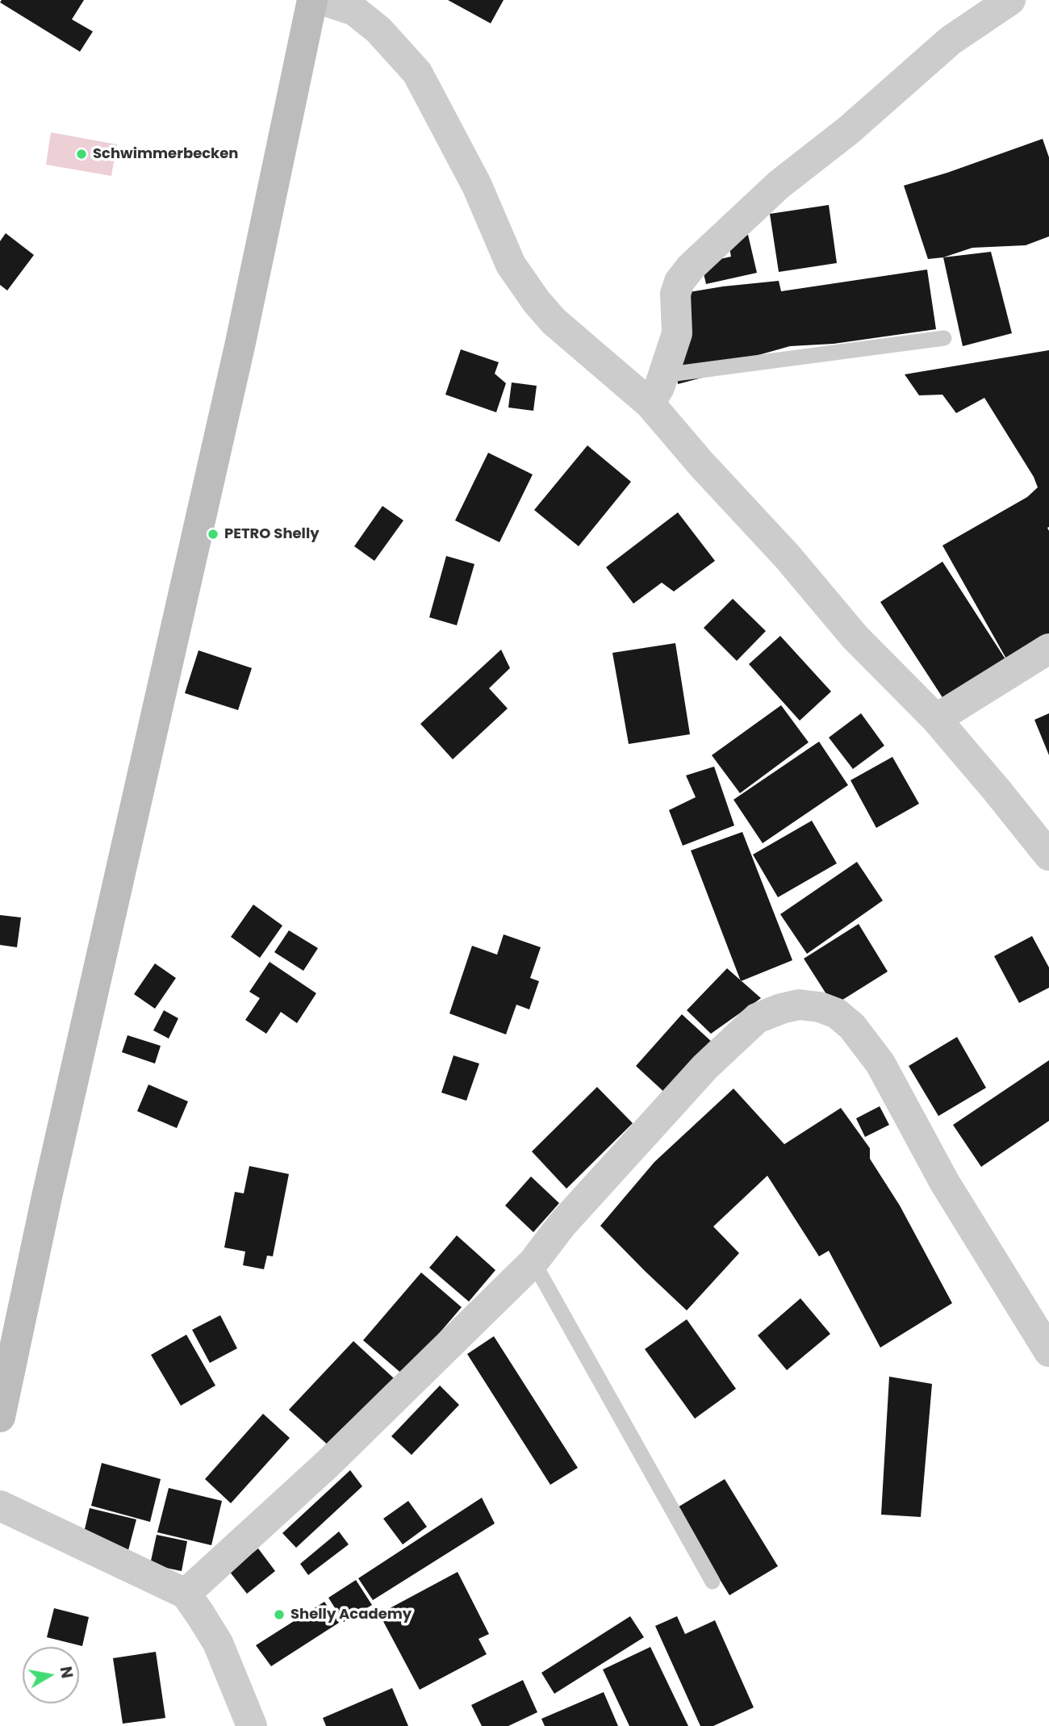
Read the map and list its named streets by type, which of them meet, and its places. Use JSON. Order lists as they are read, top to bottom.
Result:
{
  "places": ["Schwimmerbecken", "PETRO Shelly", "Shelly Academy"],
  "north": "right"
}
